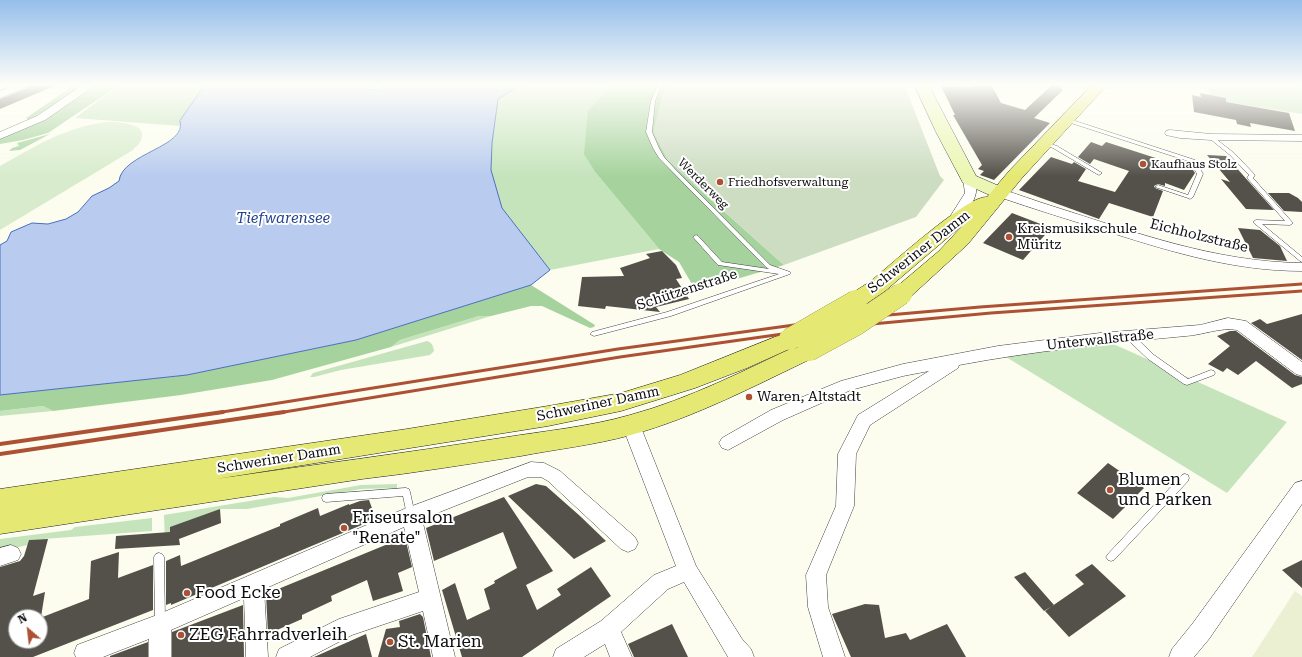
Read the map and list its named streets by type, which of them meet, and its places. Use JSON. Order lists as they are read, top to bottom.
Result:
{
  "streets": {
    "main road": ["Schweriner Damm"],
    "street": ["Eichholzstraße", "Unterwallstraße"],
    "lane": ["Werderweg", "Schützenstraße"]
  },
  "crossings": [
    ["Werderweg", "Schützenstraße"],
    ["Eichholzstraße", "Schweriner Damm"]
  ],
  "water": ["Tiefwarensee"],
  "places": [
    "Kaufhaus Stolz",
    "Friedhofsverwaltung",
    "Kreismusikschule Müritz",
    "Waren, Altstadt",
    "Blumen und Parken",
    "Friseursalon \"Renate\"",
    "Food Ecke",
    "ZEG Fahrradverleih",
    "St. Marien"
  ],
  "north": "top left"
}
